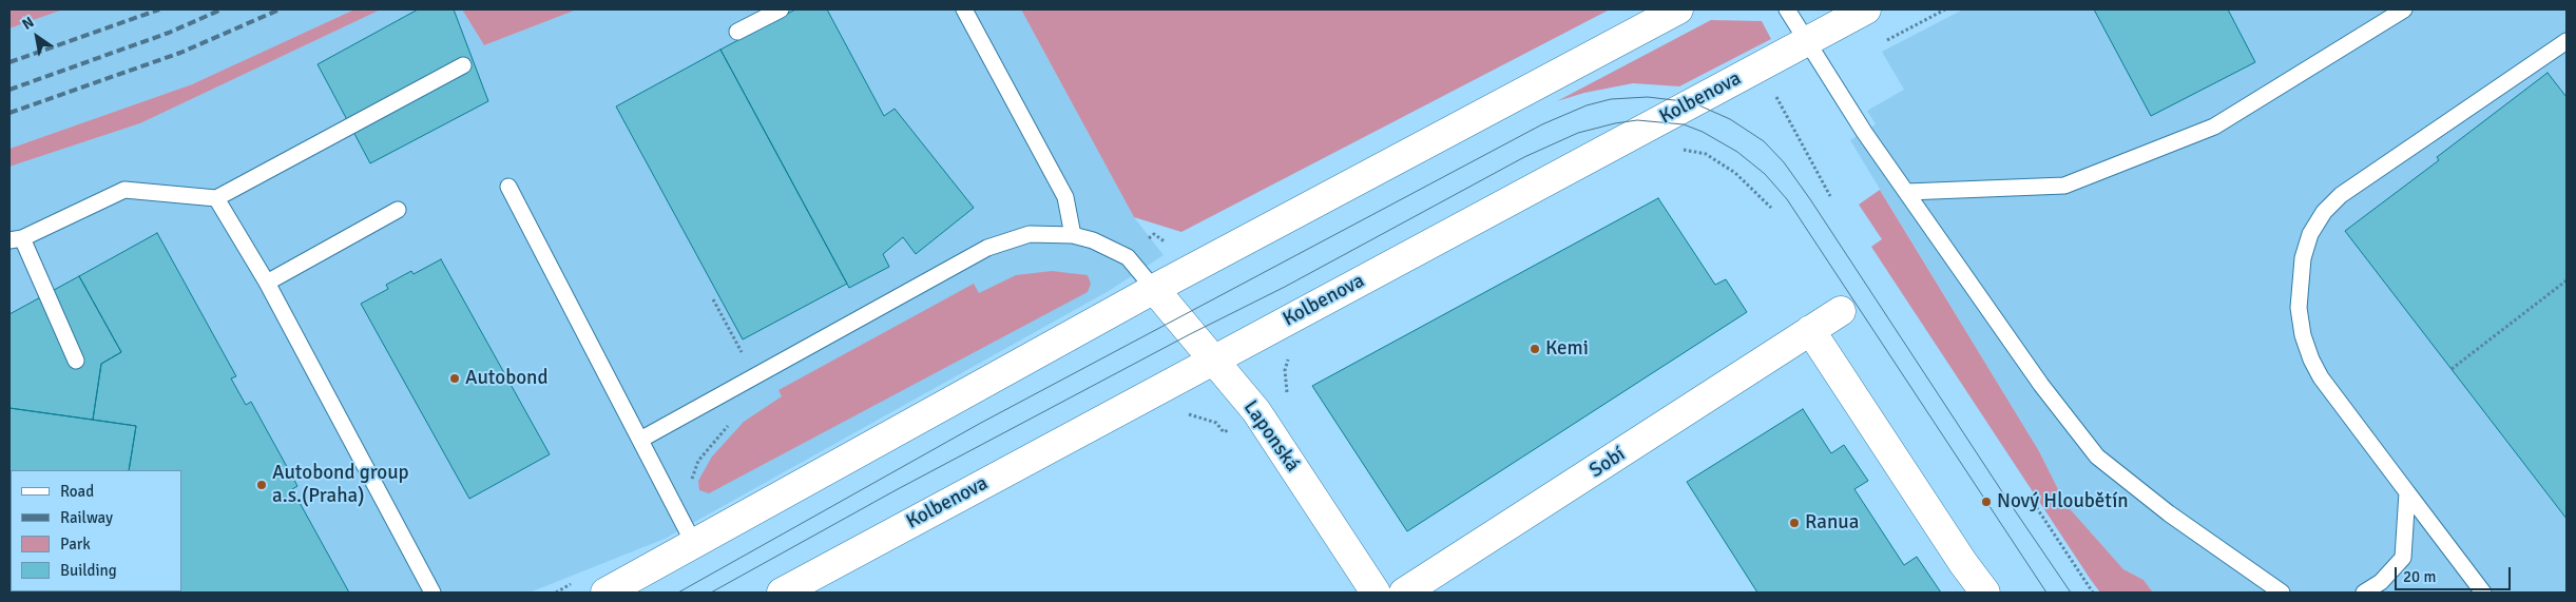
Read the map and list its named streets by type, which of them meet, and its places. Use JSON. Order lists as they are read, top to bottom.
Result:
{
  "streets": {
    "main road": ["Kolbenova", "Laponská", "Sobí"]
  },
  "crossings": [
    ["Kolbenova", "Laponská"]
  ],
  "places": [
    "Kemi",
    "Autobond",
    "Autobond group a.s.(Praha)",
    "Nový Hloubětín",
    "Ranua"
  ],
  "legend": [
    "Road",
    "Railway",
    "Park",
    "Building"
  ],
  "scale_bar": "20 m",
  "north": "top left"
}
